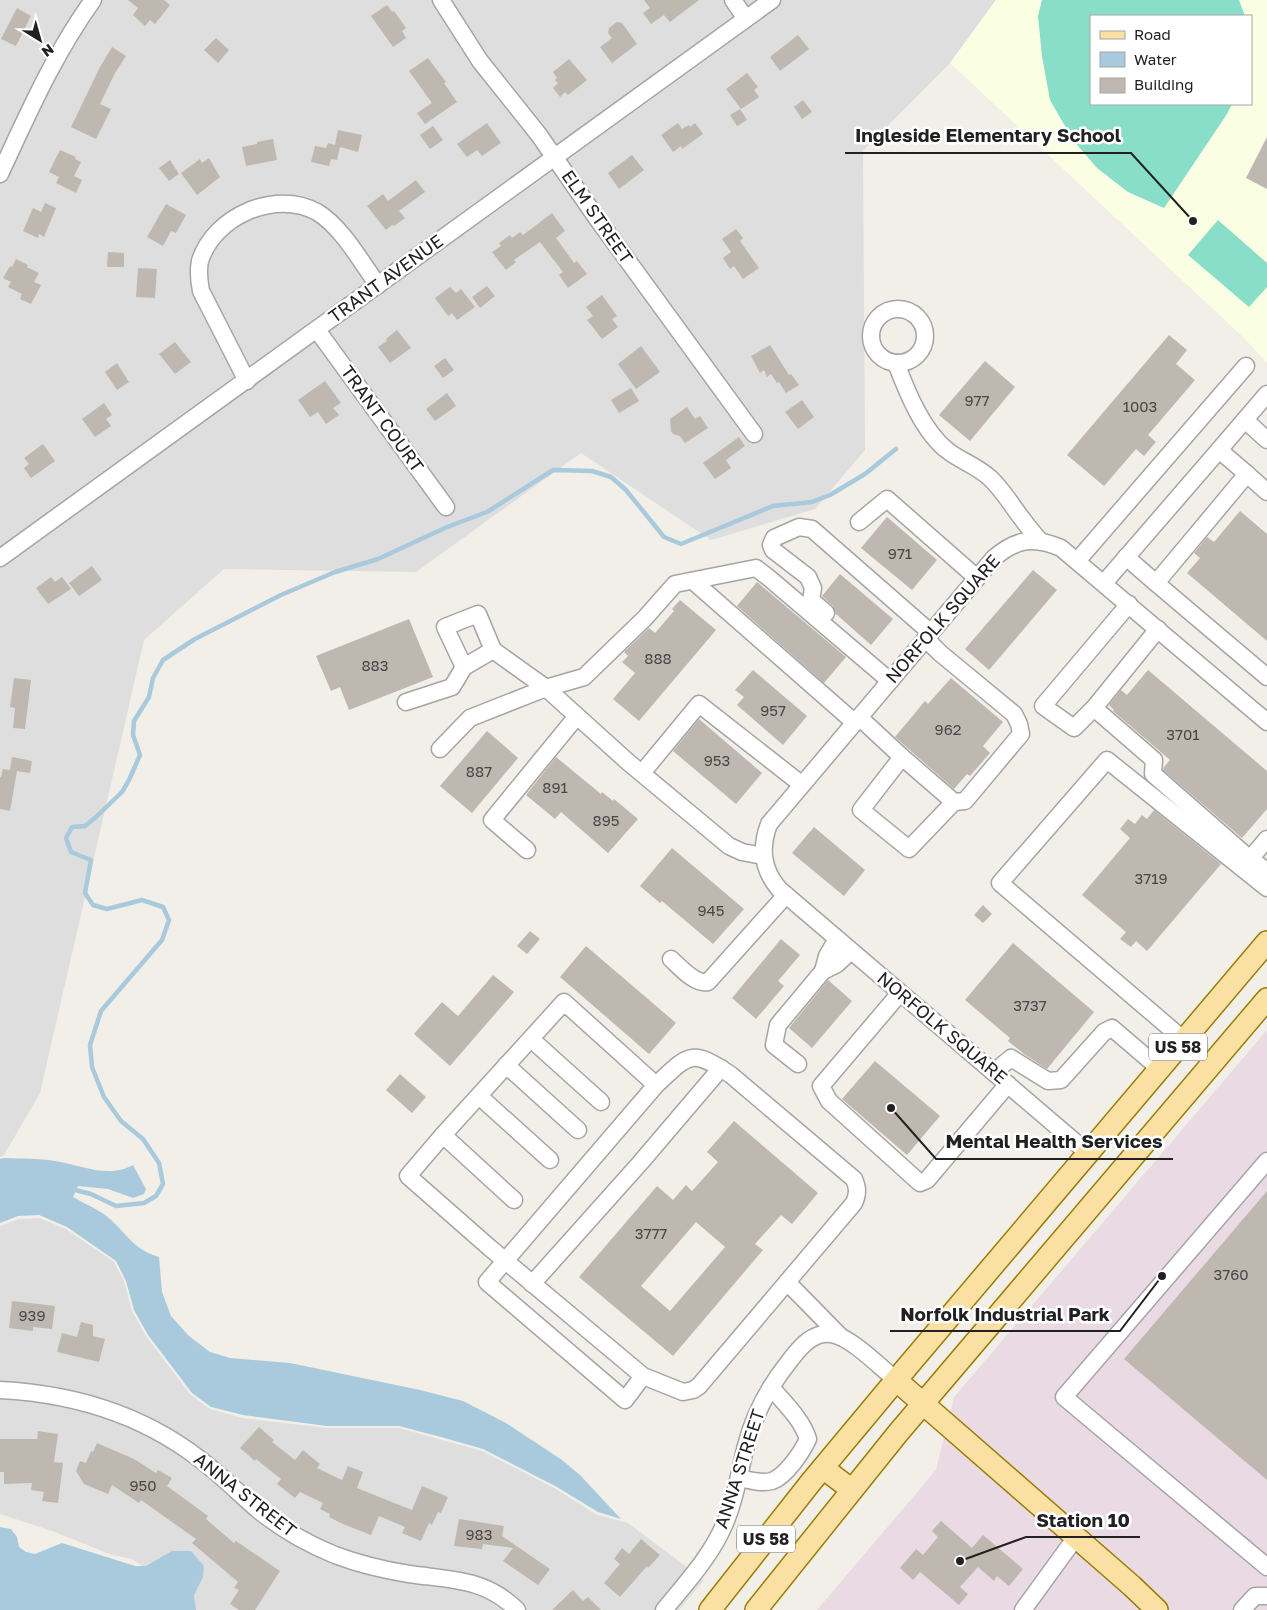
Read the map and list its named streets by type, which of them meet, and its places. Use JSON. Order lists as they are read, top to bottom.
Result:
{
  "streets": {
    "main road": ["US 58"],
    "street": [
      "ELM STREET",
      "TRANT AVENUE",
      "TRANT COURT",
      "NORFOLK SQUARE",
      "ANNA STREET"
    ]
  },
  "crossings": [
    ["ELM STREET", "TRANT AVENUE"],
    ["TRANT AVENUE", "TRANT COURT"],
    ["NORFOLK SQUARE", "US 58"]
  ],
  "places": [
    "Ingleside Elementary School",
    "Mental Health Services",
    "Norfolk Industrial Park",
    "Station 10"
  ],
  "house_numbers": [
    "977",
    "1003",
    "971",
    "888",
    "883",
    "957",
    "962",
    "3701",
    "953",
    "887",
    "891",
    "895",
    "3719",
    "945",
    "3737",
    "3777",
    "3760",
    "939",
    "950",
    "983"
  ],
  "legend": ["Road", "Water", "Building"],
  "north": "bottom right"
}
